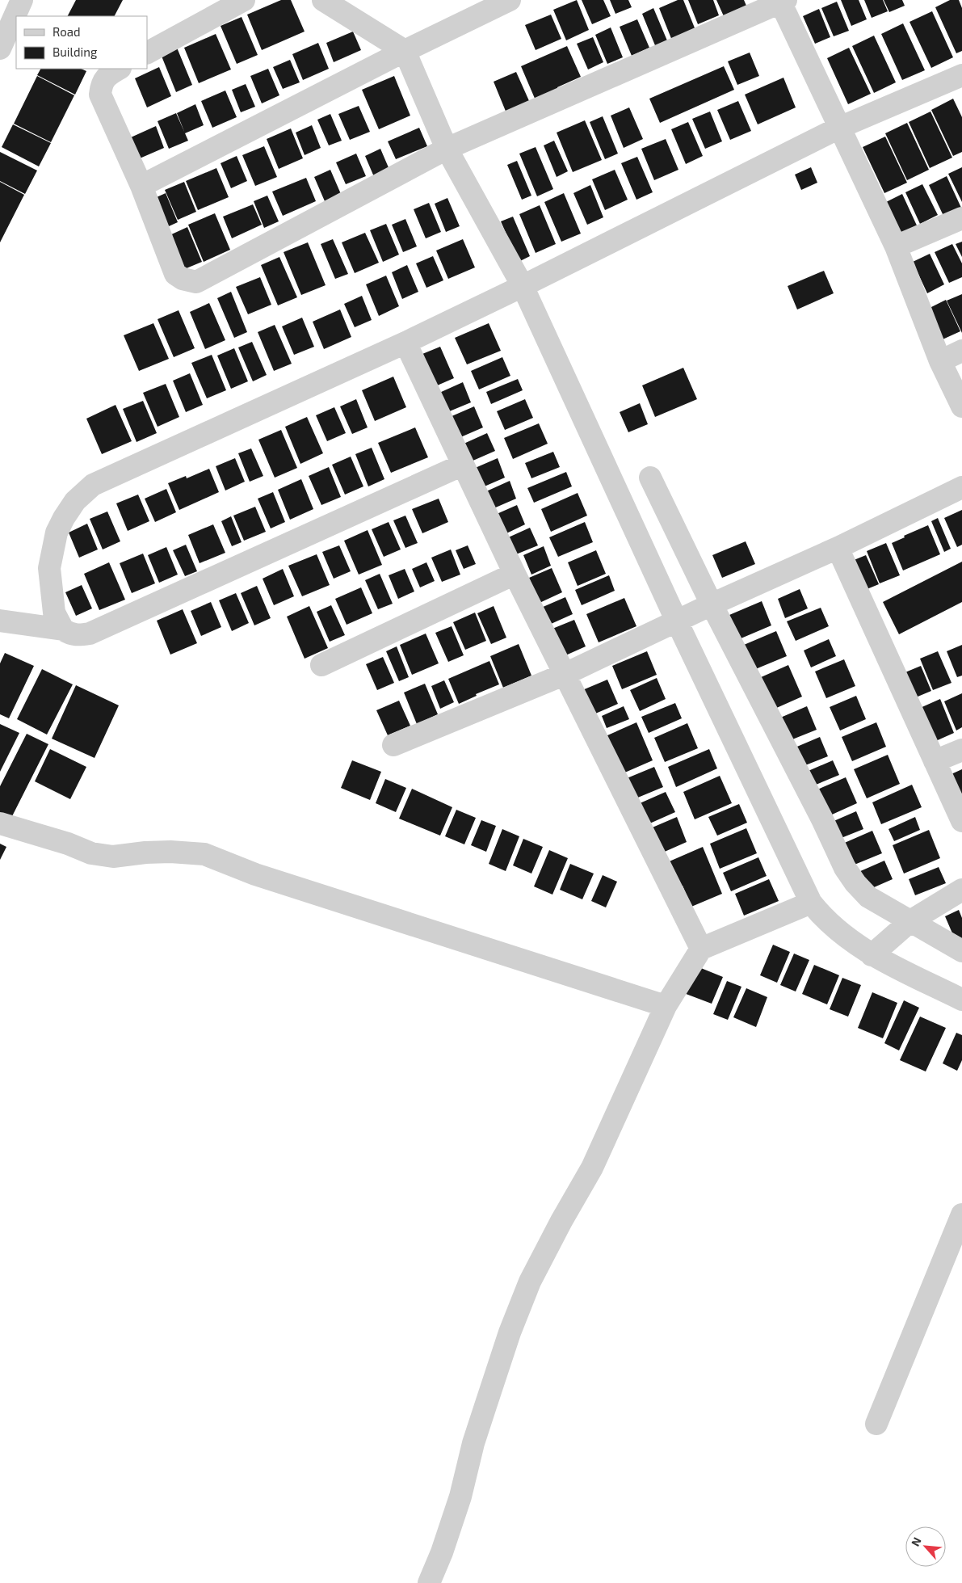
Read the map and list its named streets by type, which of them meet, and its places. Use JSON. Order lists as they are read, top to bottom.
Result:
{
  "legend": ["Road", "Building"],
  "north": "top left"
}
